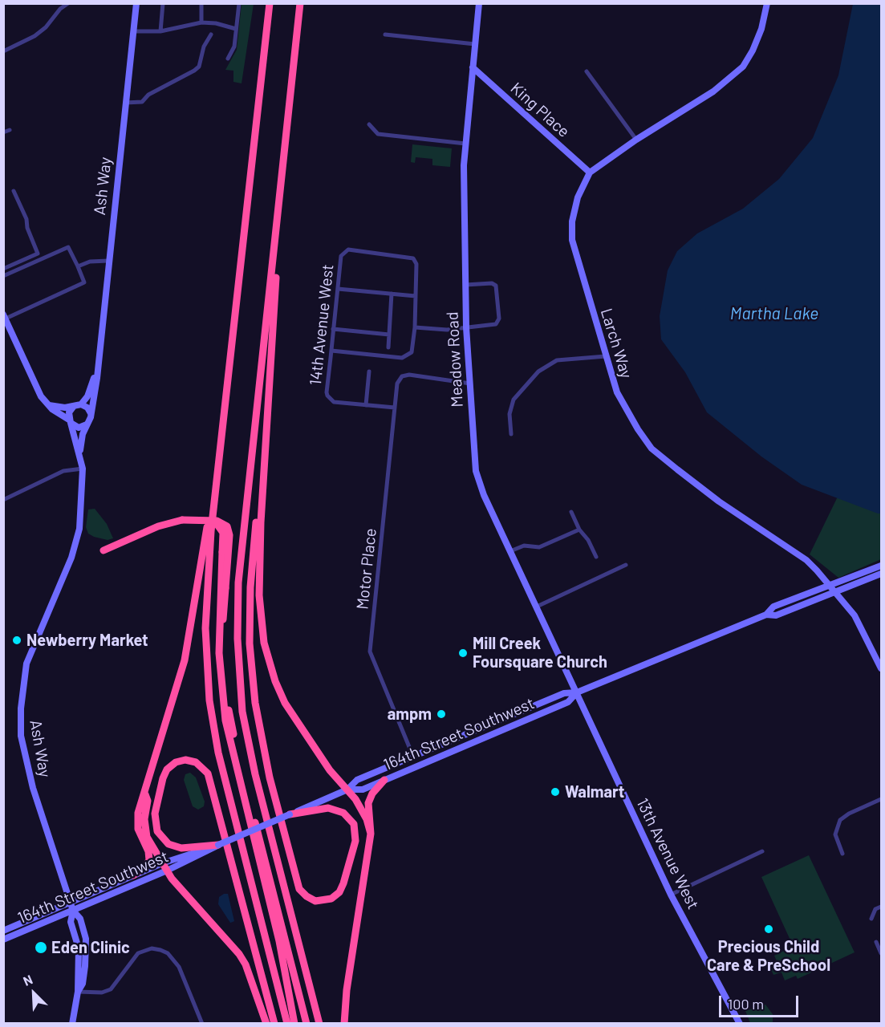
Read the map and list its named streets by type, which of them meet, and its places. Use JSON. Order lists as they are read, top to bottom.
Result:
{
  "streets": {
    "street": [
      "King Place",
      "Ash Way",
      "14th Avenue West",
      "Larch Way",
      "Meadow Road",
      "Motor Place",
      "164th Street Southwest",
      "13th Avenue West"
    ]
  },
  "crossings": [
    ["King Place", "Larch Way"],
    ["King Place", "Meadow Road"],
    ["Ash Way", "164th Street Southwest"],
    ["Larch Way", "164th Street Southwest"],
    ["Meadow Road", "Motor Place"],
    ["Meadow Road", "164th Street Southwest"],
    ["Meadow Road", "13th Avenue West"],
    ["Motor Place", "164th Street Southwest"],
    ["164th Street Southwest", "13th Avenue West"]
  ],
  "water": ["Martha Lake"],
  "places": [
    "Newberry Market",
    "Mill Creek Foursquare Church",
    "ampm",
    "Walmart",
    "Precious Child Care & PreSchool",
    "Eden Clinic"
  ],
  "scale_bar": "100 m",
  "north": "top left"
}
